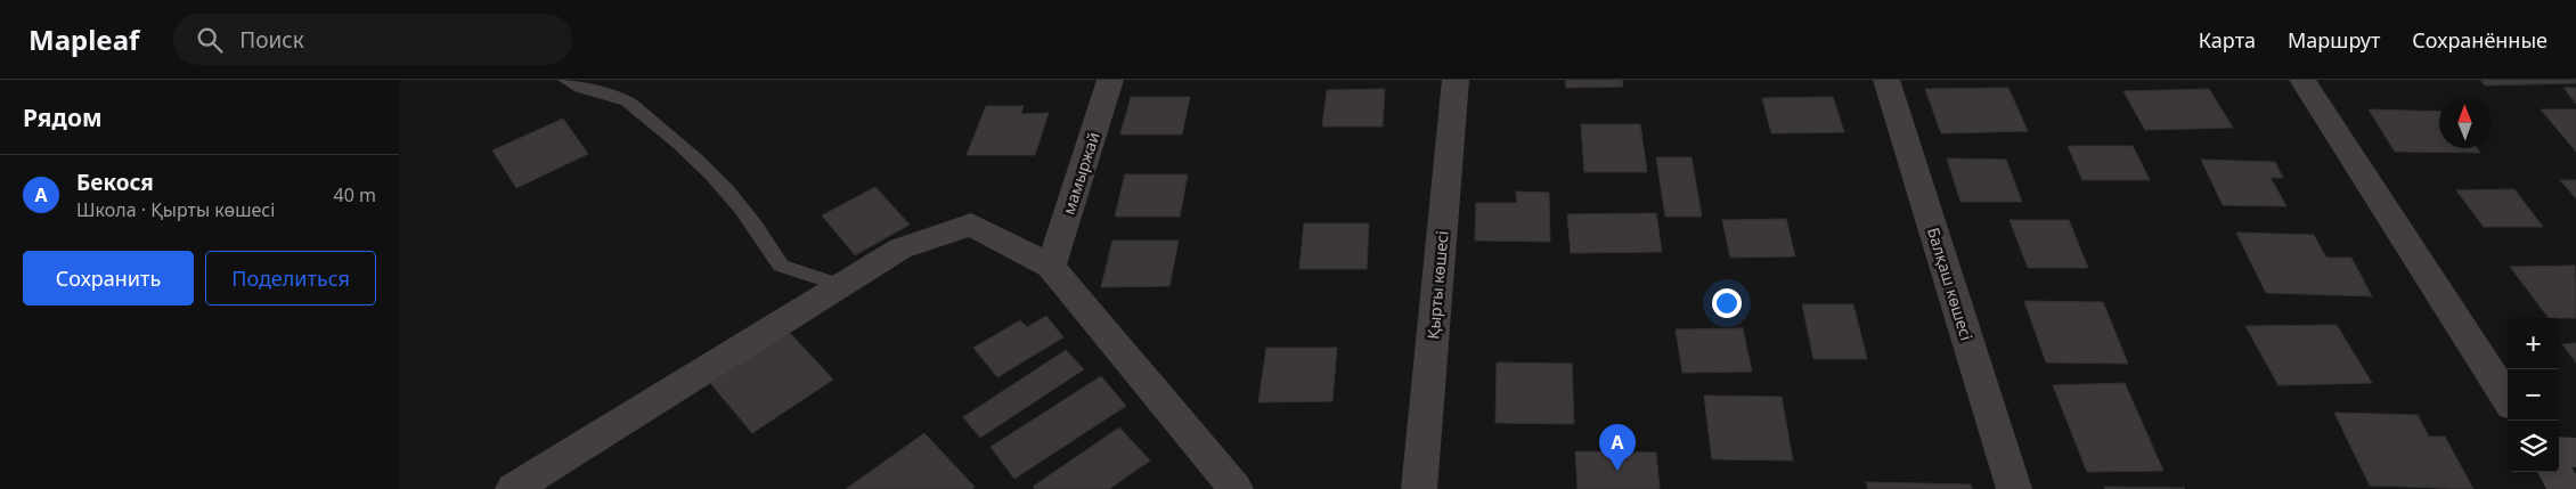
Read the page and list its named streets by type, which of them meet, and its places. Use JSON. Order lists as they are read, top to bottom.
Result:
{
  "streets": {
    "street": ["мамыржай", "Балқаш көшесі", "Қырты көшесі"]
  },
  "north": "top",
  "page": {
    "header": "Mapleaf",
    "search": "Поиск",
    "nav": ["Карта", "Маршрут", "Сохранённые"],
    "heading": "Рядом",
    "list": [
      {
        "mark": "A",
        "name": "Бекося",
        "note": "Школа · Қырты көшесі",
        "value": "40 m"
      }
    ],
    "buttons": ["Сохранить", "Поделиться"],
    "map_buttons": ["+", "−"],
    "pins": "A"
  }
}
